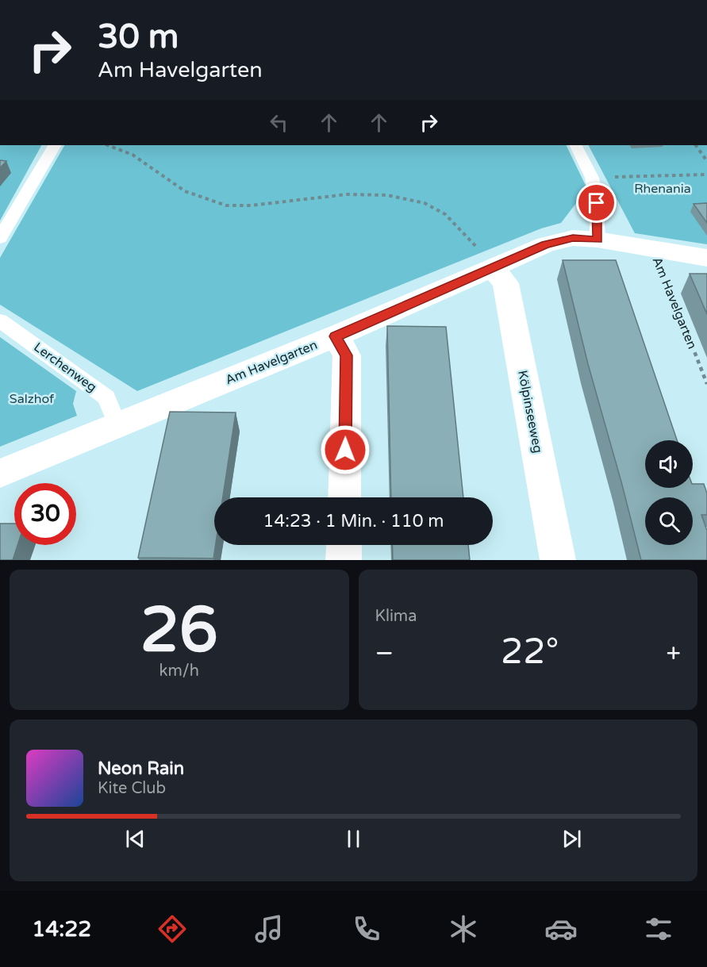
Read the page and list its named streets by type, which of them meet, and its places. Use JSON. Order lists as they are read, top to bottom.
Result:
{
  "streets": {
    "street": ["Am Havelgarten", "Kölpinseeweg"],
    "lane": ["Lerchenweg"]
  },
  "crossings": [
    ["Am Havelgarten", "Lerchenweg"],
    ["Am Havelgarten", "Kölpinseeweg"]
  ],
  "parks": ["Rhenania", "Salzhof"],
  "page": {
    "turn": ["30 m", "Am Havelgarten"],
    "limit": "30",
    "trip": "14:23 · 1 Min. · 110 m",
    "tile": [
      ["26", "km/h"],
      "Klima"
    ],
    "heat": ["−", "22°", "+"],
    "song": ["Neon Rain", "Kite Club"],
    "tabs": "14:22"
  }
}
